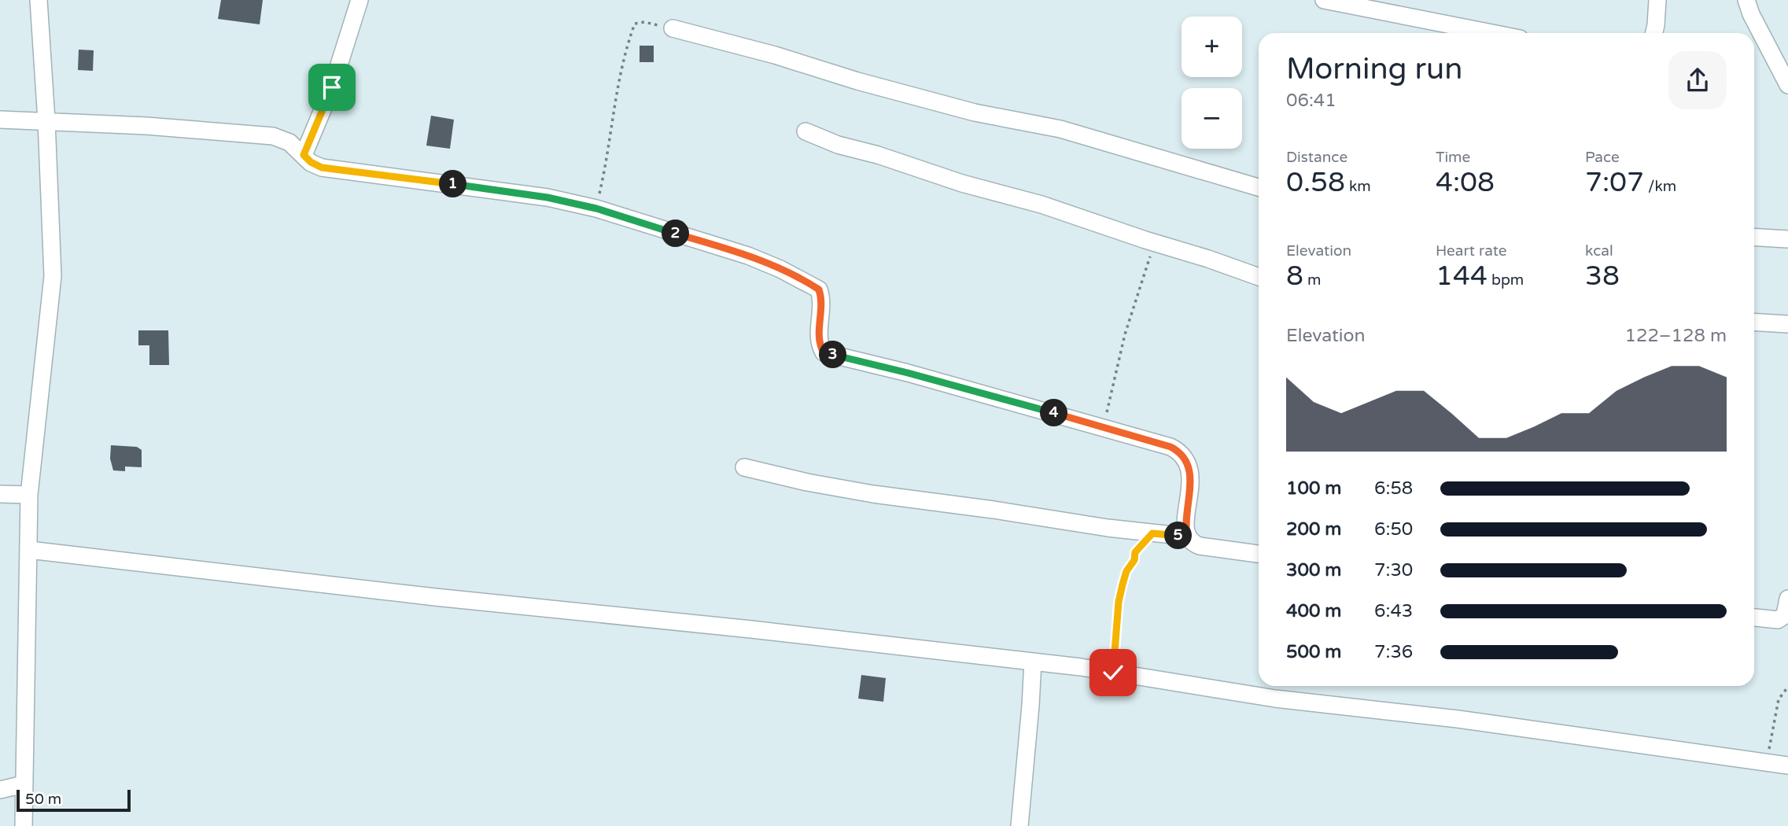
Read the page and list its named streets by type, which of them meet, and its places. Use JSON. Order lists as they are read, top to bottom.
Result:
{
  "scale_bar": "50 m",
  "page": {
    "map_buttons": ["+", "−"],
    "heading": ["Morning run", "06:41"],
    "stats": [
      ["Distance", "0.58 km"],
      ["Time", "4:08"],
      ["Pace", "7:07 /km"],
      ["Elevation", "8 m"],
      ["Heart rate", "144 bpm"],
      ["kcal", "38"]
    ],
    "pins": [
      "1",
      "2",
      "3",
      "4",
      "5"
    ],
    "chart": ["Elevation", "122–128 m"],
    "list": [
      {
        "name": "100 m",
        "note": "6:58"
      },
      {
        "name": "200 m",
        "note": "6:50"
      },
      {
        "name": "300 m",
        "note": "7:30"
      },
      {
        "name": "400 m",
        "note": "6:43"
      },
      {
        "name": "500 m",
        "note": "7:36"
      }
    ],
    "scale": "50 m"
  }
}
